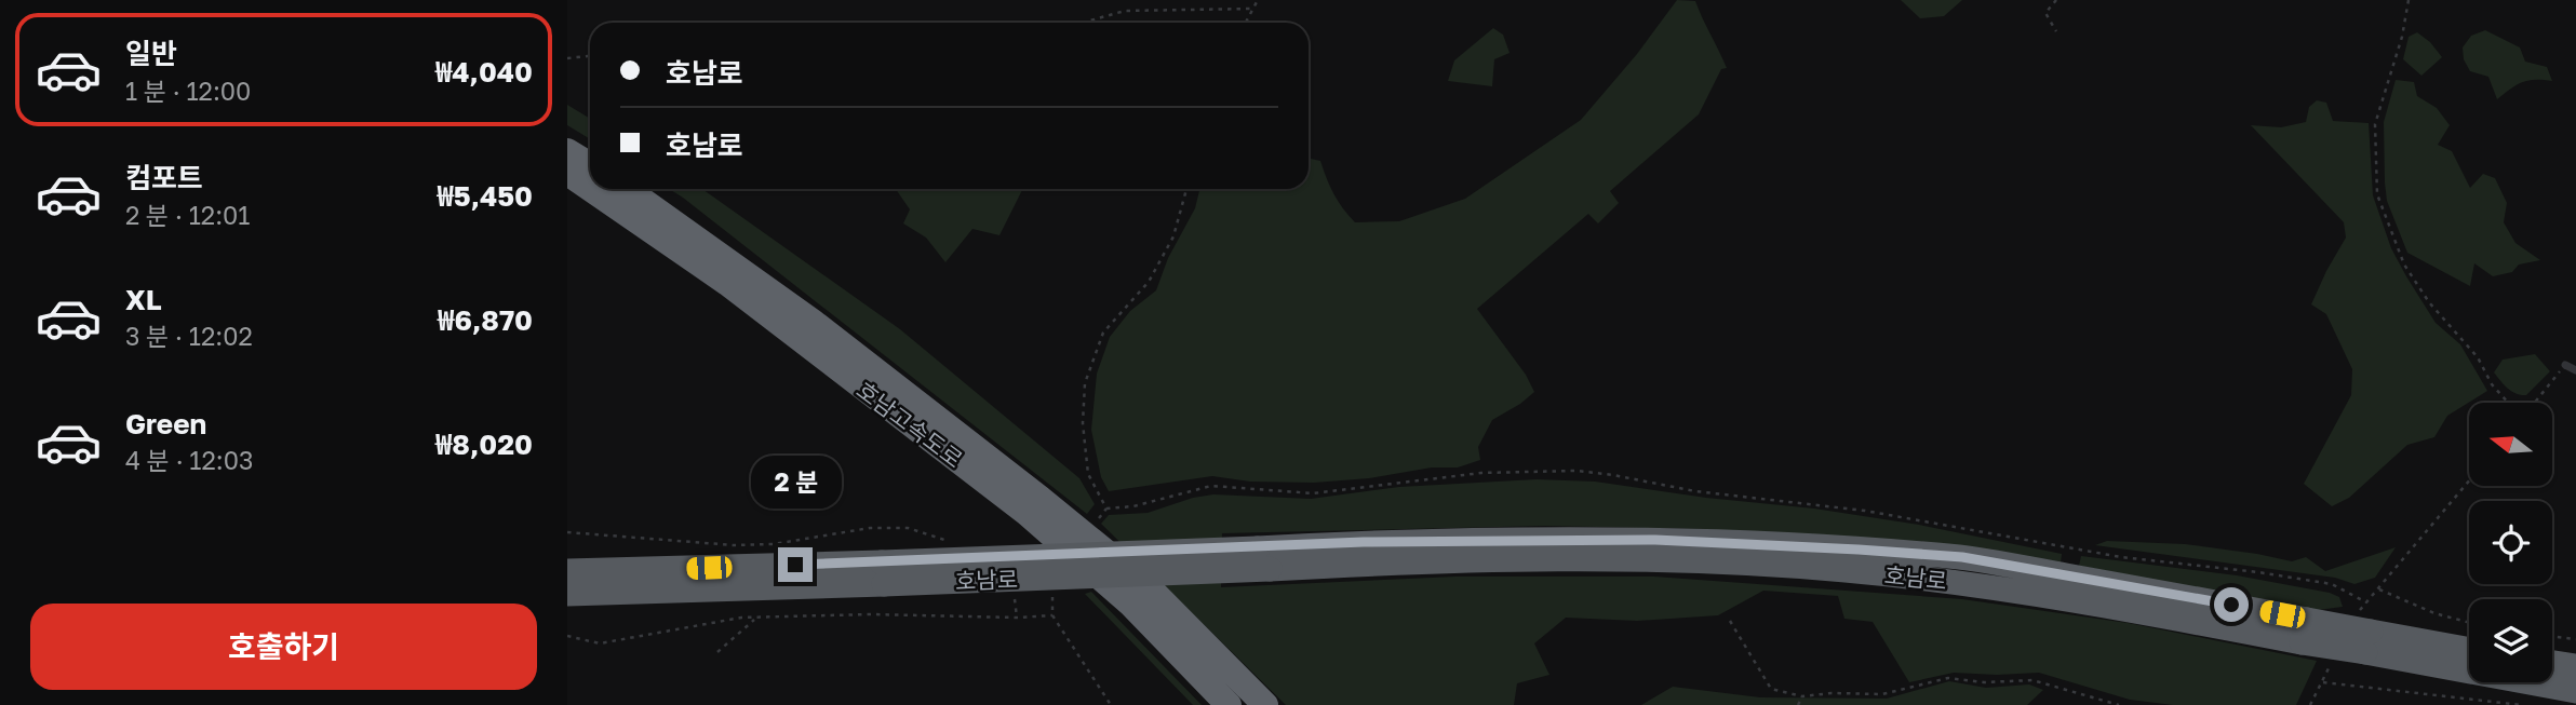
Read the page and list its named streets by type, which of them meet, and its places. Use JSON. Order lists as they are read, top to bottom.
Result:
{
  "streets": {
    "highway": ["호남고속도로", "호남로"]
  },
  "north": "left",
  "page": {
    "list": [
      {
        "name": "일반",
        "note": "1 분 · 12:00",
        "value": "₩4,040"
      },
      {
        "name": "컴포트",
        "note": "2 분 · 12:01",
        "value": "₩5,450"
      },
      {
        "name": "XL",
        "note": "3 분 · 12:02",
        "value": "₩6,870"
      },
      {
        "name": "Green",
        "note": "4 분 · 12:03",
        "value": "₩8,020"
      }
    ],
    "banner": ["호남로", "호남로"],
    "bubble": "2 분",
    "buttons": "호출하기"
  }
}
